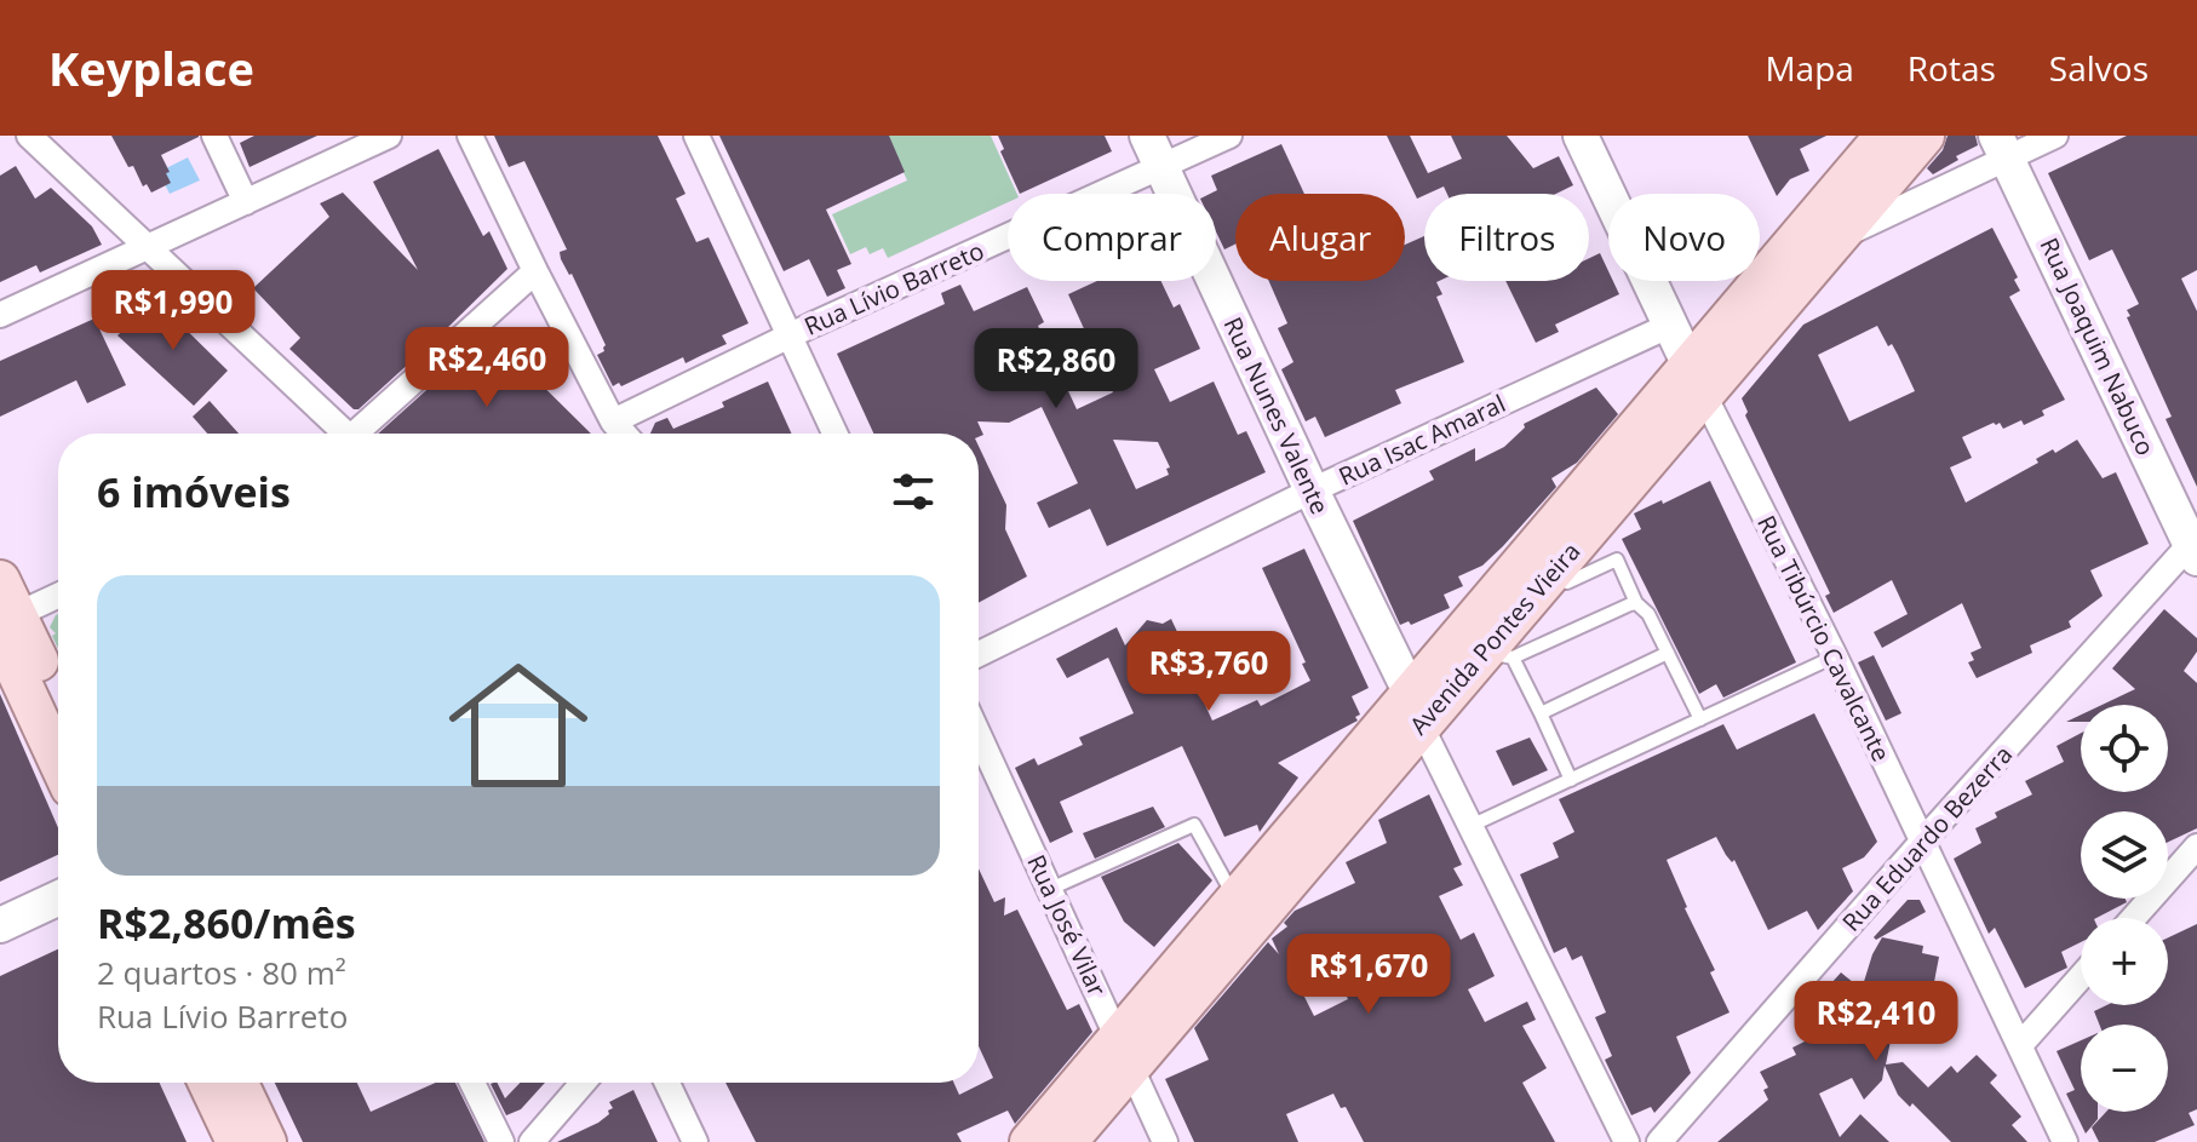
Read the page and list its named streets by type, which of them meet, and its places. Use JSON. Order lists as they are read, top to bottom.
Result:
{
  "streets": {
    "main road": ["Avenida Pontes Vieira"],
    "street": [
      "Rua Lívio Barreto",
      "Rua Joaquim Nabuco",
      "Rua Nunes Valente",
      "Rua Isac Amaral",
      "Rua Tibúrcio Cavalcante",
      "Rua Eduardo Bezerra",
      "Rua José Vilar"
    ]
  },
  "crossings": [
    ["Rua Lívio Barreto", "Rua Nunes Valente"],
    ["Rua Joaquim Nabuco", "Rua Eduardo Bezerra"],
    ["Rua Nunes Valente", "Rua Isac Amaral"],
    ["Rua Nunes Valente", "Avenida Pontes Vieira"],
    ["Rua Isac Amaral", "Rua Tibúrcio Cavalcante"],
    ["Avenida Pontes Vieira", "Rua Tibúrcio Cavalcante"],
    ["Avenida Pontes Vieira", "Rua José Vilar"],
    ["Rua Tibúrcio Cavalcante", "Rua Eduardo Bezerra"]
  ],
  "page": {
    "header": "Keyplace",
    "nav": ["Mapa", "Rotas", "Salvos"],
    "chip": [
      "Comprar",
      "Alugar",
      "Filtros",
      "Novo"
    ],
    "price": [
      "R$1,990",
      "R$2,460",
      "R$2,860",
      "R$3,760",
      "R$1,670",
      "R$2,410"
    ],
    "heading": "6 imóveis",
    "list": [
      {
        "name": "R$2,860/mês",
        "note": "2 quartos · 80 m² · Rua Lívio Barreto"
      }
    ],
    "map_buttons": ["+", "−"]
  }
}
